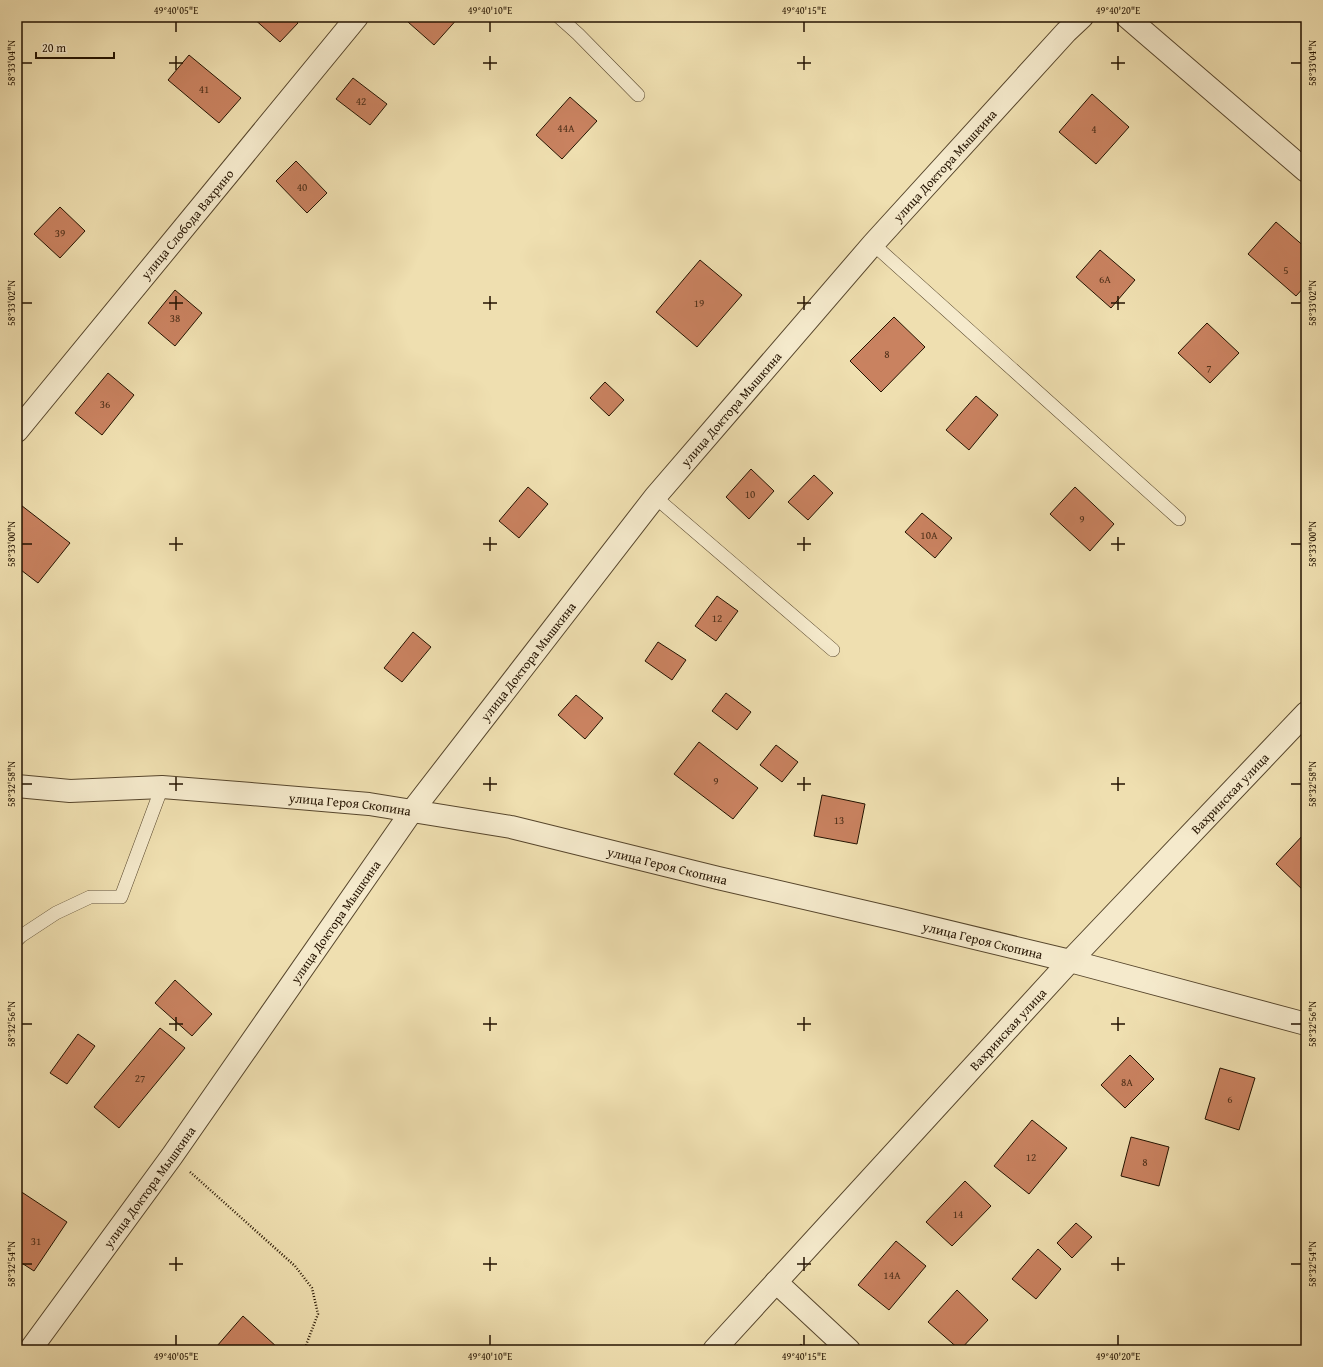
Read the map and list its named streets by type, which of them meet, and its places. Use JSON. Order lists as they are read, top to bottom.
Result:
{
  "streets": {
    "street": [
      "улица Доктора Мышкина",
      "улица Слобода Вахрино",
      "Вахринская улица",
      "улица Героя Скопина"
    ]
  },
  "crossings": [
    ["улица Доктора Мышкина", "улица Героя Скопина"],
    ["Вахринская улица", "улица Героя Скопина"]
  ],
  "house_numbers": [
    "41",
    "42",
    "44А",
    "4",
    "40",
    "39",
    "5",
    "6А",
    "19",
    "38",
    "8",
    "7",
    "36",
    "10",
    "9",
    "10А",
    "12",
    "9",
    "13",
    "27",
    "8А",
    "6",
    "12",
    "8",
    "14",
    "31",
    "14А"
  ],
  "scale_bar": "20 m",
  "coordinates": [
    "49°40'05\"E",
    "49°40'10\"E",
    "49°40'15\"E",
    "49°40'20\"E",
    "58°33'04\"N",
    "58°33'02\"N",
    "58°33'00\"N",
    "58°32'58\"N",
    "58°32'56\"N",
    "58°32'54\"N"
  ]
}
